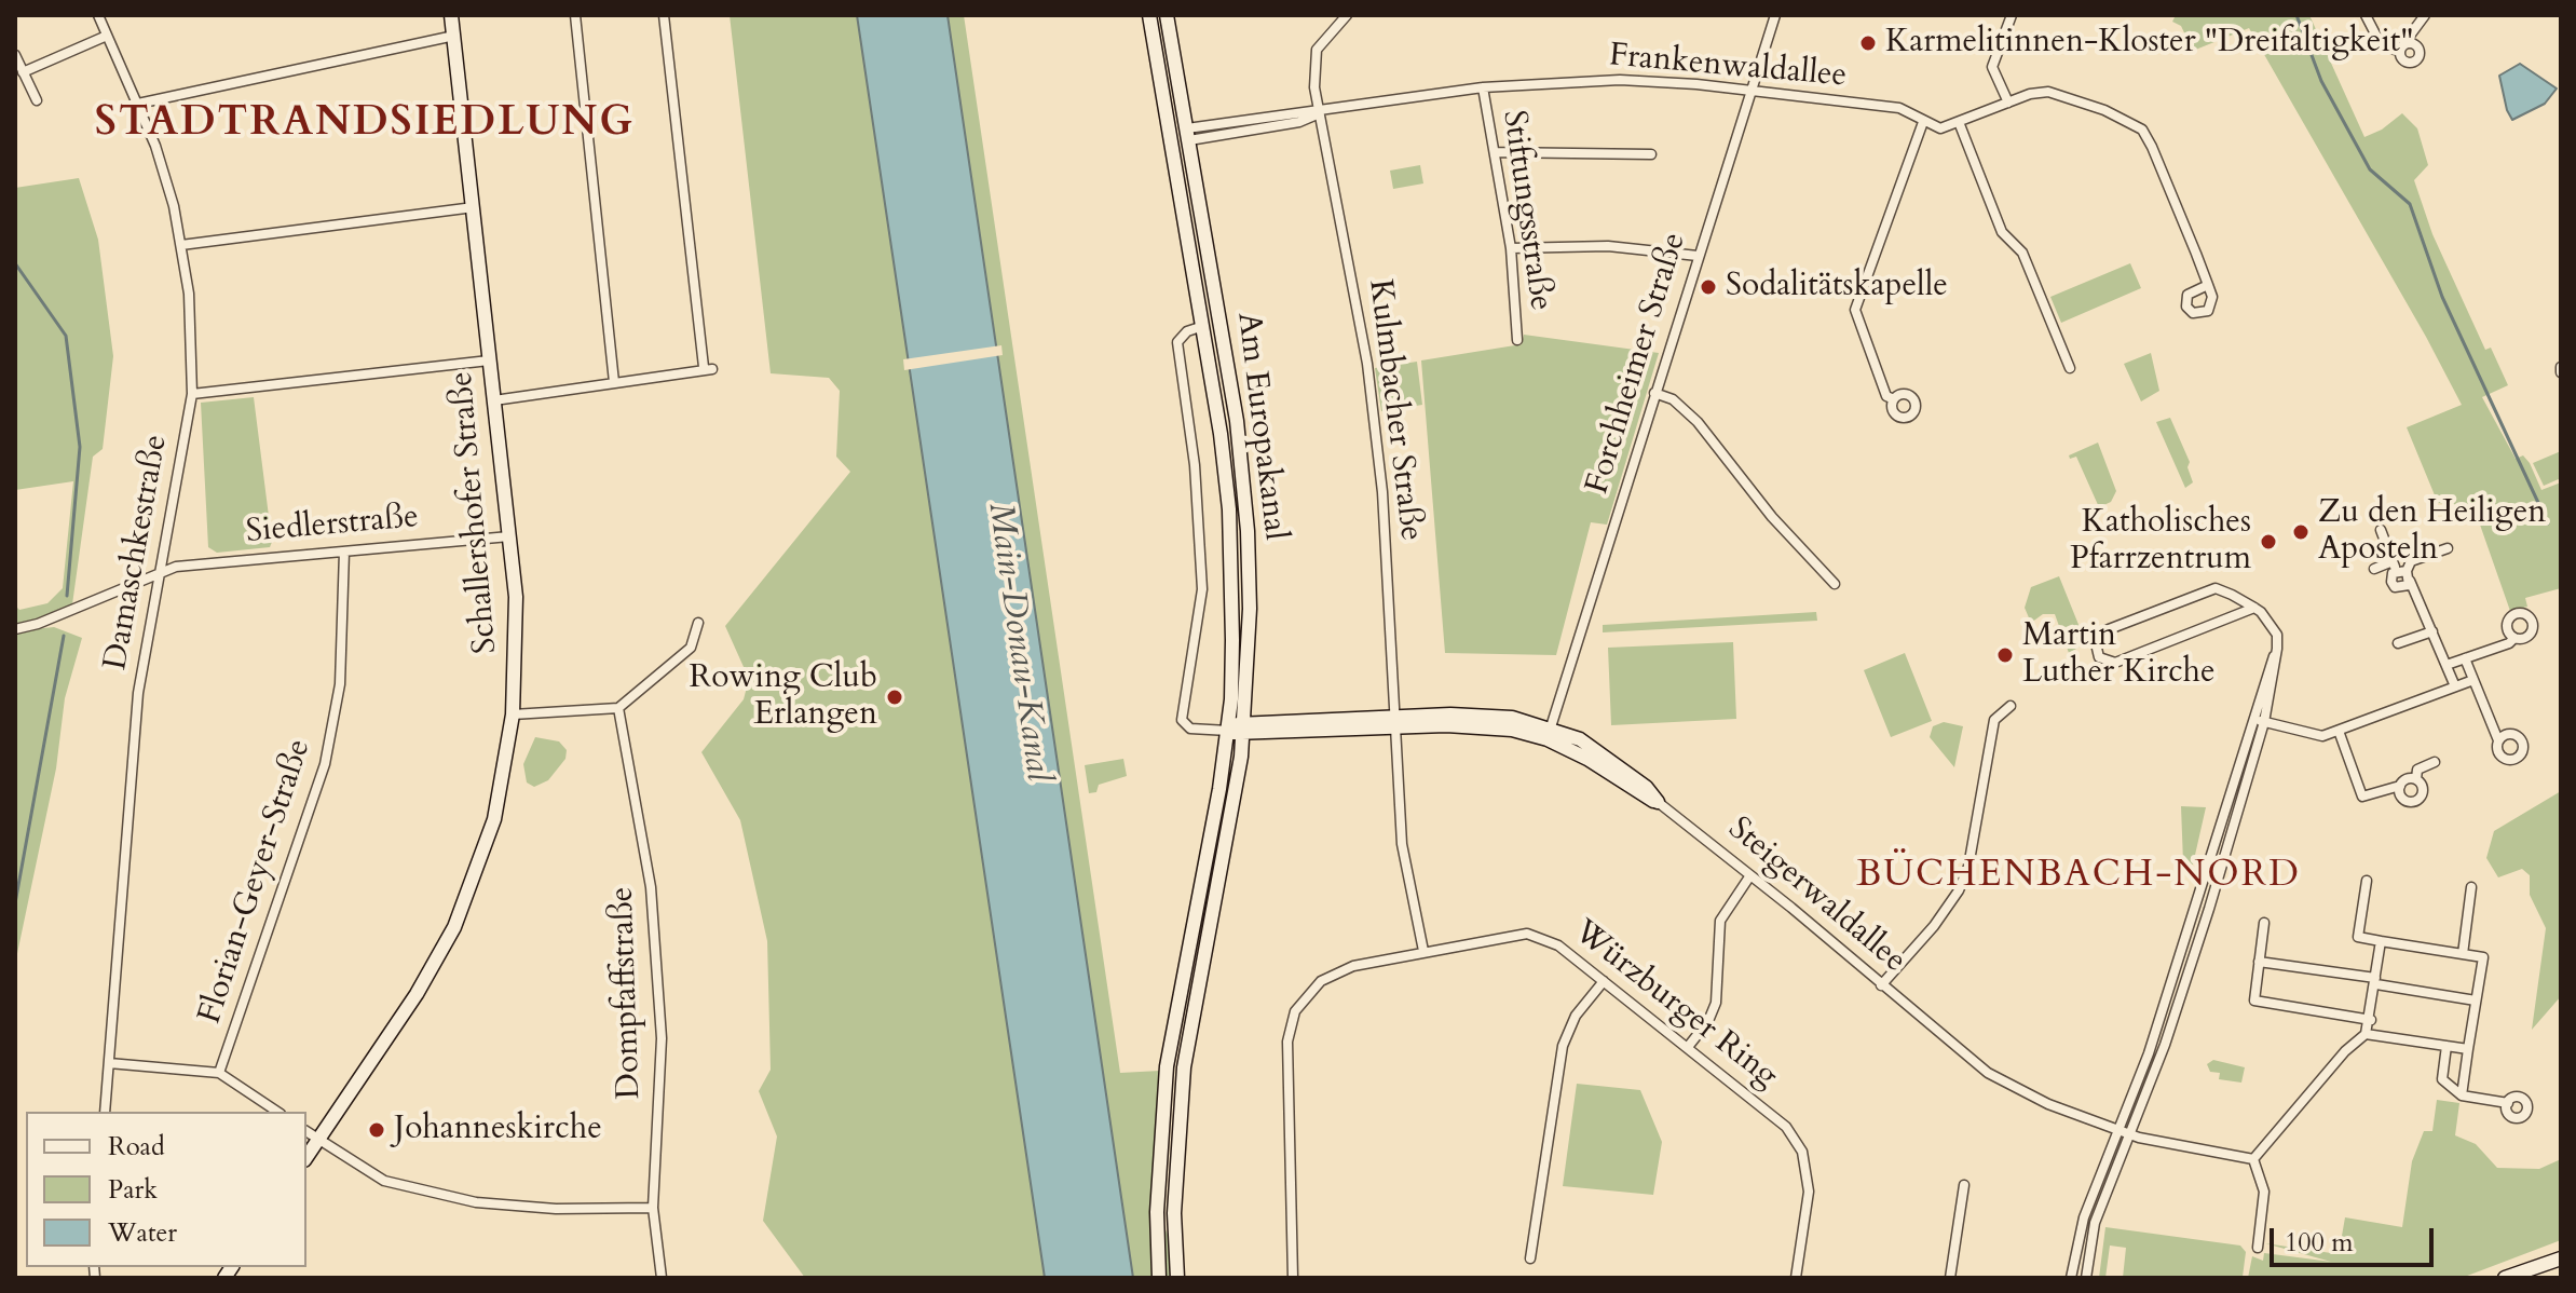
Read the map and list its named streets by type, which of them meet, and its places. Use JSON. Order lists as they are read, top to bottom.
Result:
{
  "streets": {
    "main road": ["Am Europakanal", "Schallershofer Straße", "Steigerwaldallee"],
    "street": [
      "Frankenwaldallee",
      "Stiftungsstraße",
      "Forchheimer Straße",
      "Kulmbacher Straße",
      "Siedlerstraße",
      "Damaschkestraße",
      "Florian-Geyer-Straße",
      "Dompfaffstraße",
      "Würzburger Ring"
    ]
  },
  "crossings": [
    ["Frankenwaldallee", "Stiftungsstraße"],
    ["Frankenwaldallee", "Forchheimer Straße"],
    ["Frankenwaldallee", "Kulmbacher Straße"],
    ["Frankenwaldallee", "Am Europakanal"],
    ["Forchheimer Straße", "Steigerwaldallee"],
    ["Kulmbacher Straße", "Steigerwaldallee"],
    ["Kulmbacher Straße", "Würzburger Ring"],
    ["Am Europakanal", "Steigerwaldallee"],
    ["Schallershofer Straße", "Siedlerstraße"],
    ["Siedlerstraße", "Damaschkestraße"],
    ["Siedlerstraße", "Florian-Geyer-Straße"]
  ],
  "districts": ["STADTRANDSIEDLUNG", "BÜCHENBACH-NORD"],
  "water": ["Main-Donau-Kanal"],
  "places": [
    "Karmelitinnen-Kloster \"Dreifaltigkeit\"",
    "Sodalitätskapelle",
    "Zu den Heiligen Aposteln",
    "Katholisches Pfarrzentrum",
    "Martin Luther Kirche",
    "Rowing Club Erlangen",
    "Johanneskirche"
  ],
  "legend": ["Road", "Park", "Water"],
  "scale_bar": "100 m"
}
